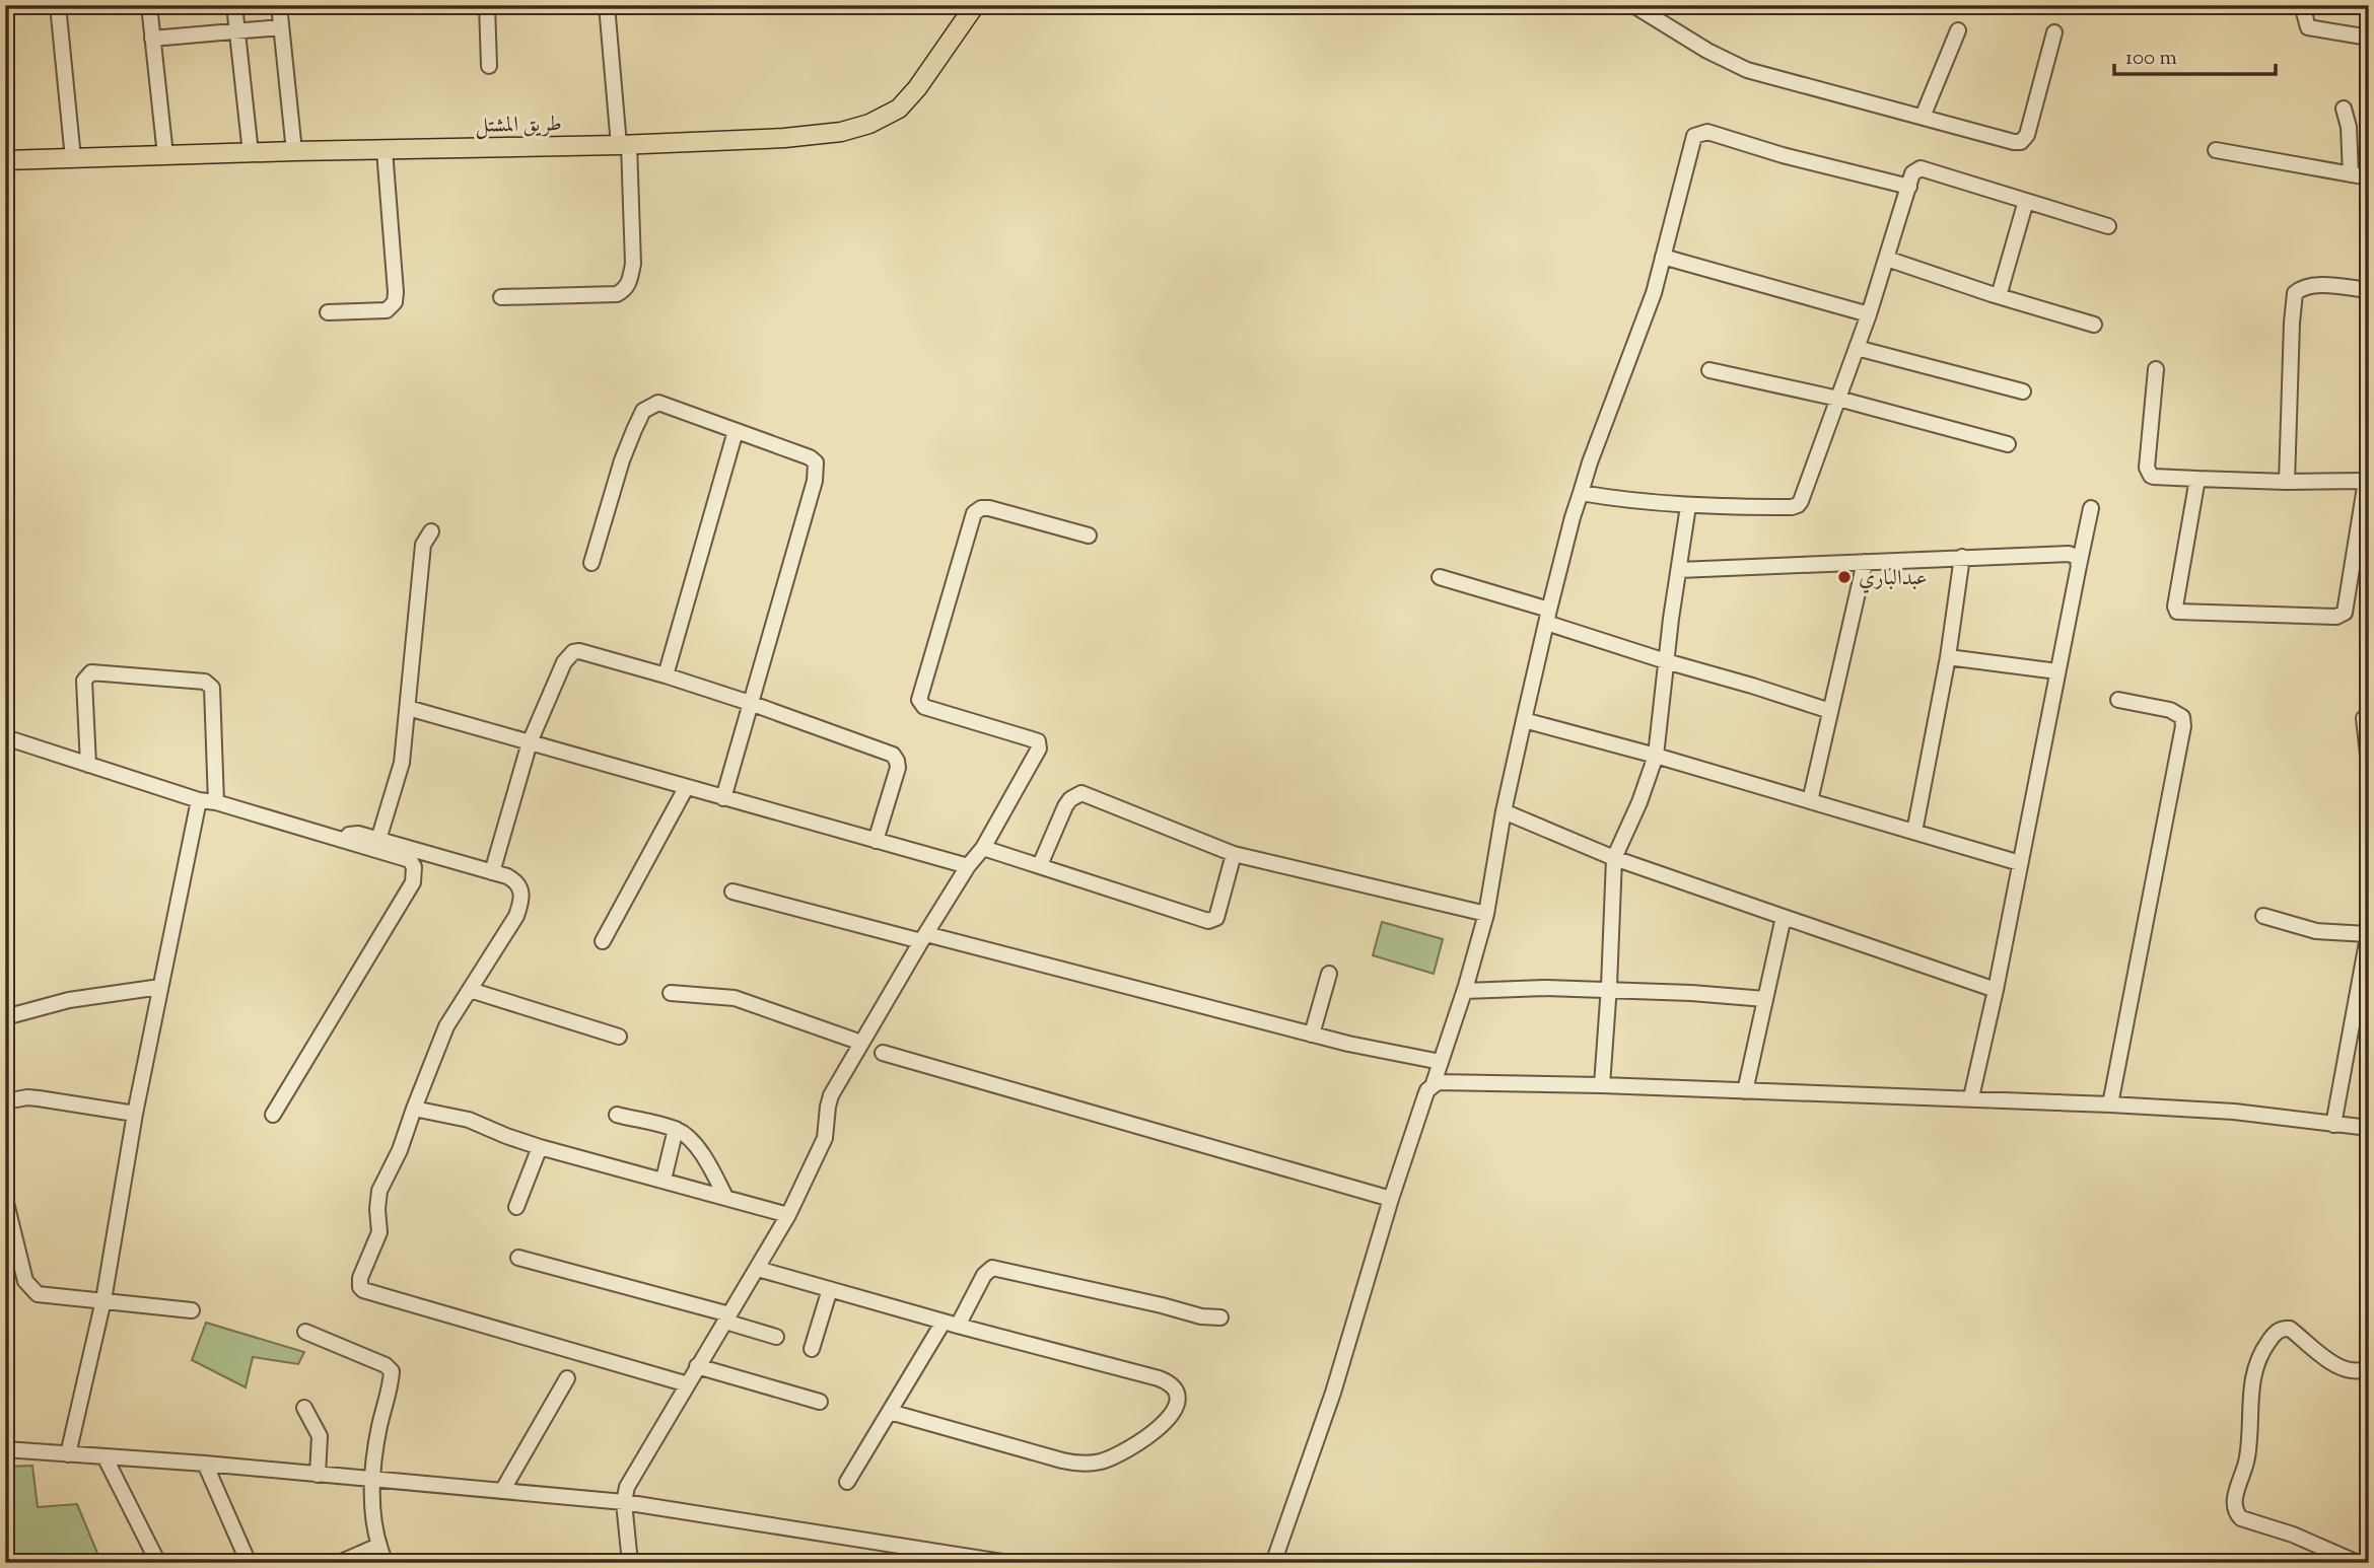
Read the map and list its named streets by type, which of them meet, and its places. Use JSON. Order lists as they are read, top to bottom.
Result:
{
  "streets": {
    "main road": ["طريق المشتل"]
  },
  "places": ["عبدالباري"],
  "scale_bar": "100 m"
}
